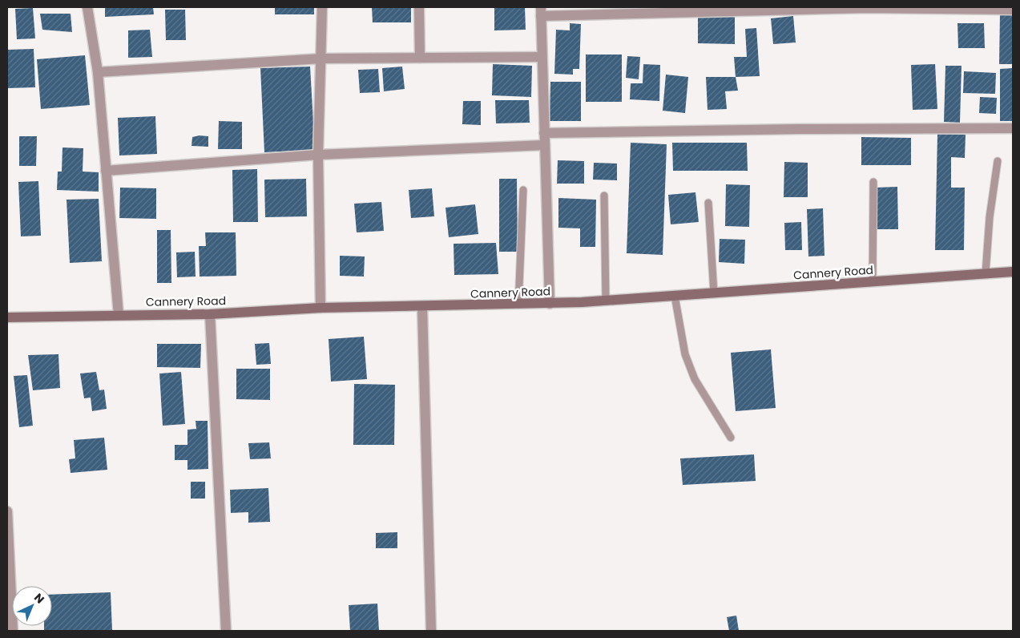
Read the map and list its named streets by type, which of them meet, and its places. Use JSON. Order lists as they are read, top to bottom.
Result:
{
  "streets": {
    "main road": ["Cannery Road"]
  },
  "north": "top right"
}
